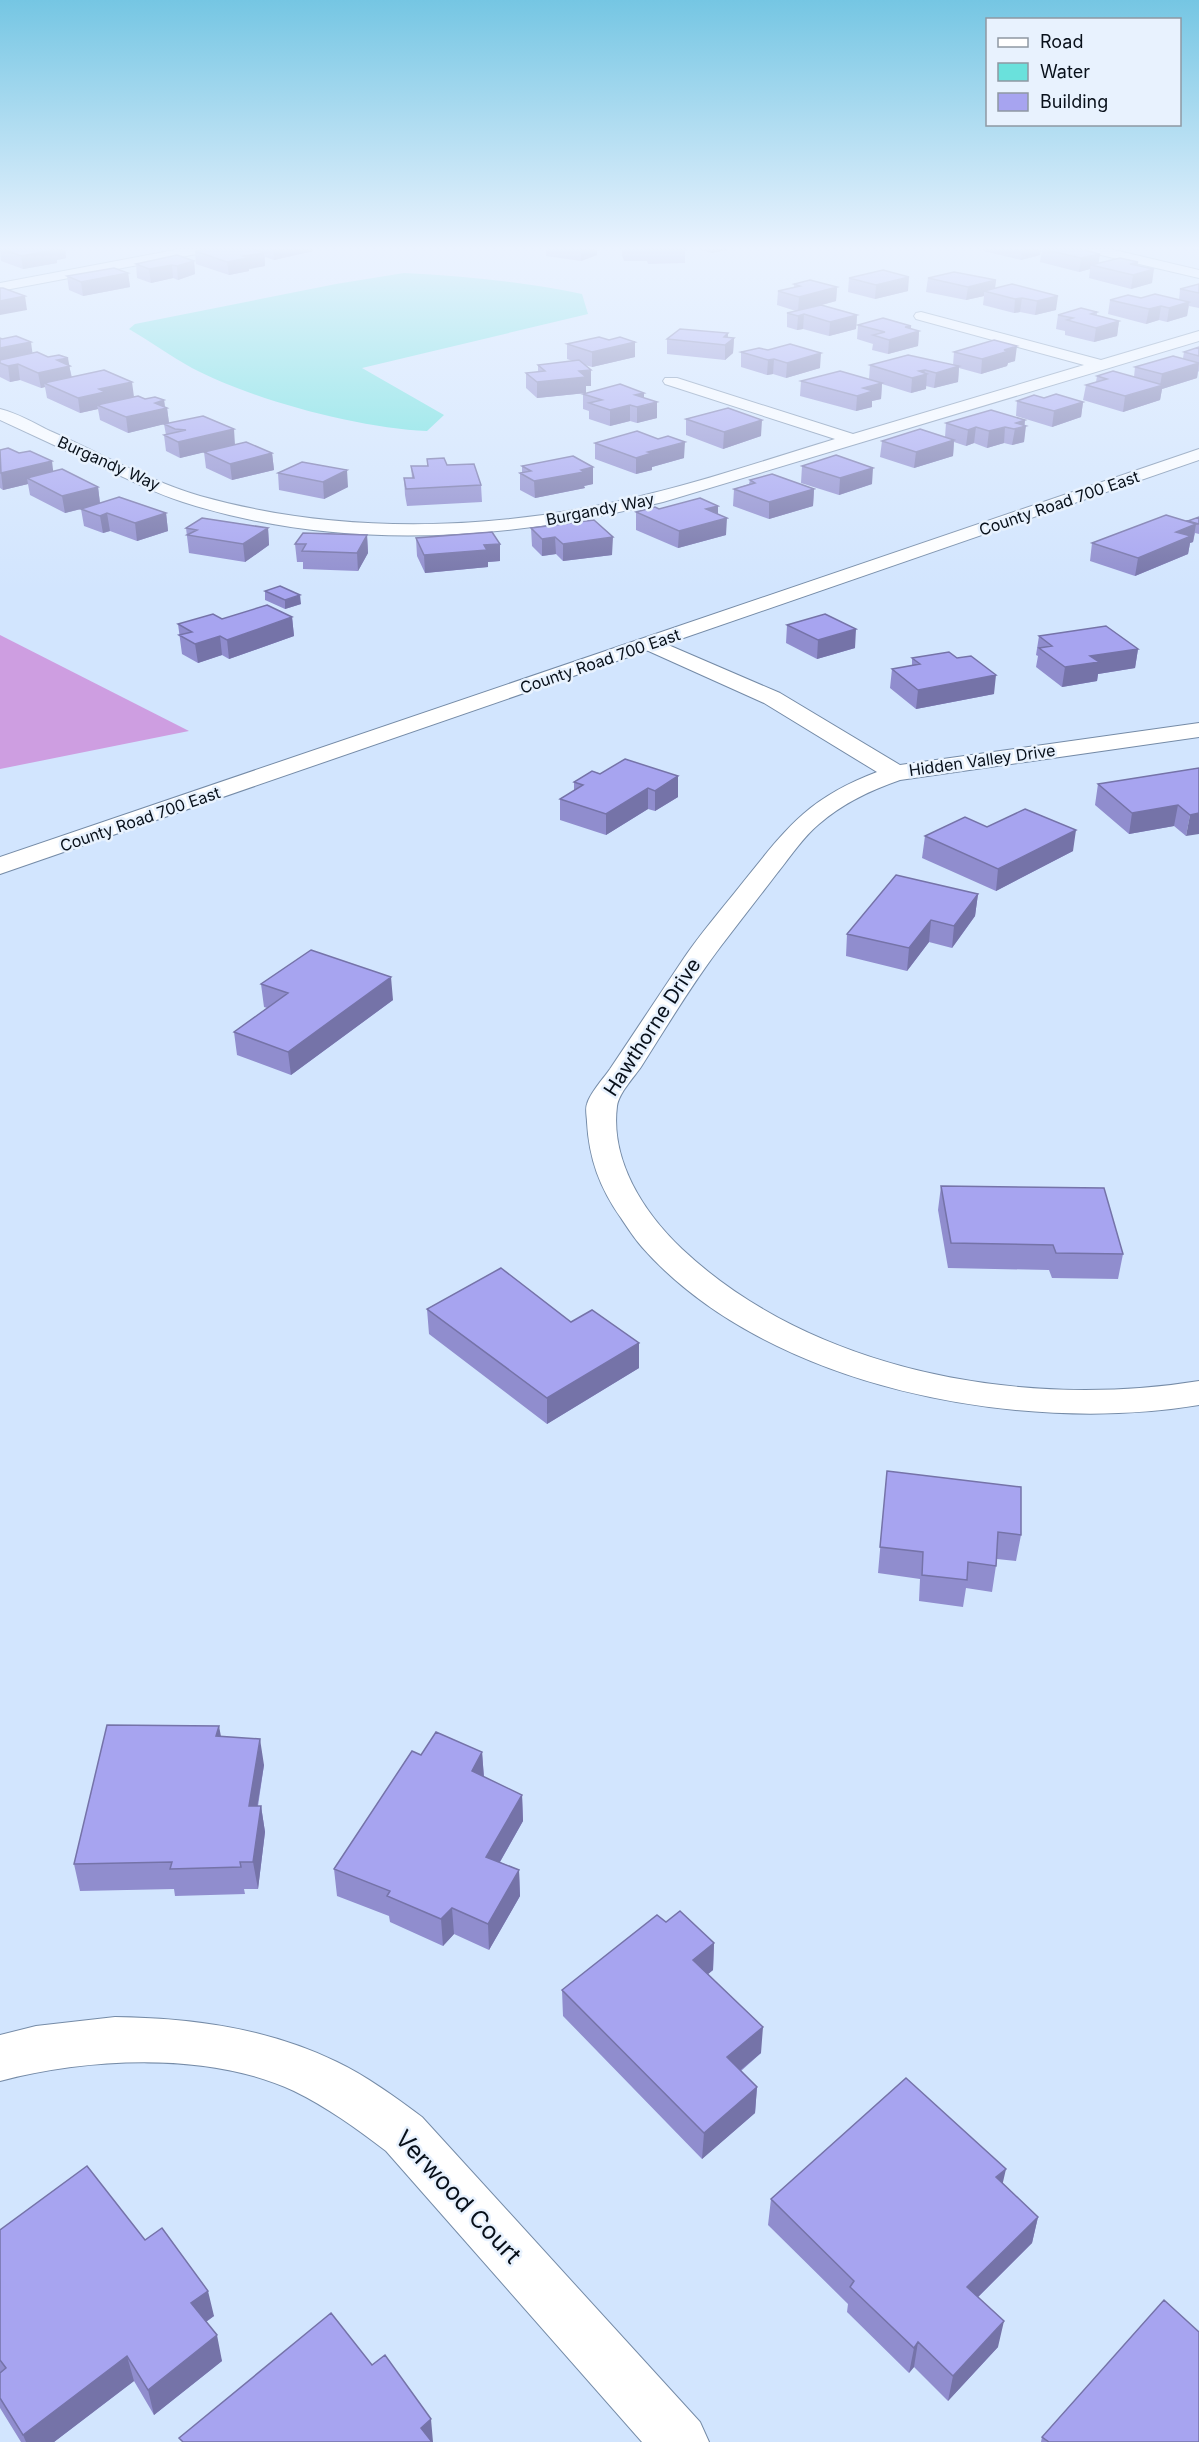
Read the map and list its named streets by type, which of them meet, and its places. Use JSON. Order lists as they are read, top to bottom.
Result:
{
  "streets": {
    "street": [
      "Burgandy Way",
      "County Road 700 East",
      "Hidden Valley Drive",
      "Hawthorne Drive",
      "Verwood Court"
    ]
  },
  "crossings": [
    ["County Road 700 East", "Hidden Valley Drive"],
    ["Hidden Valley Drive", "Hawthorne Drive"]
  ],
  "legend": ["Road", "Water", "Building"]
}
